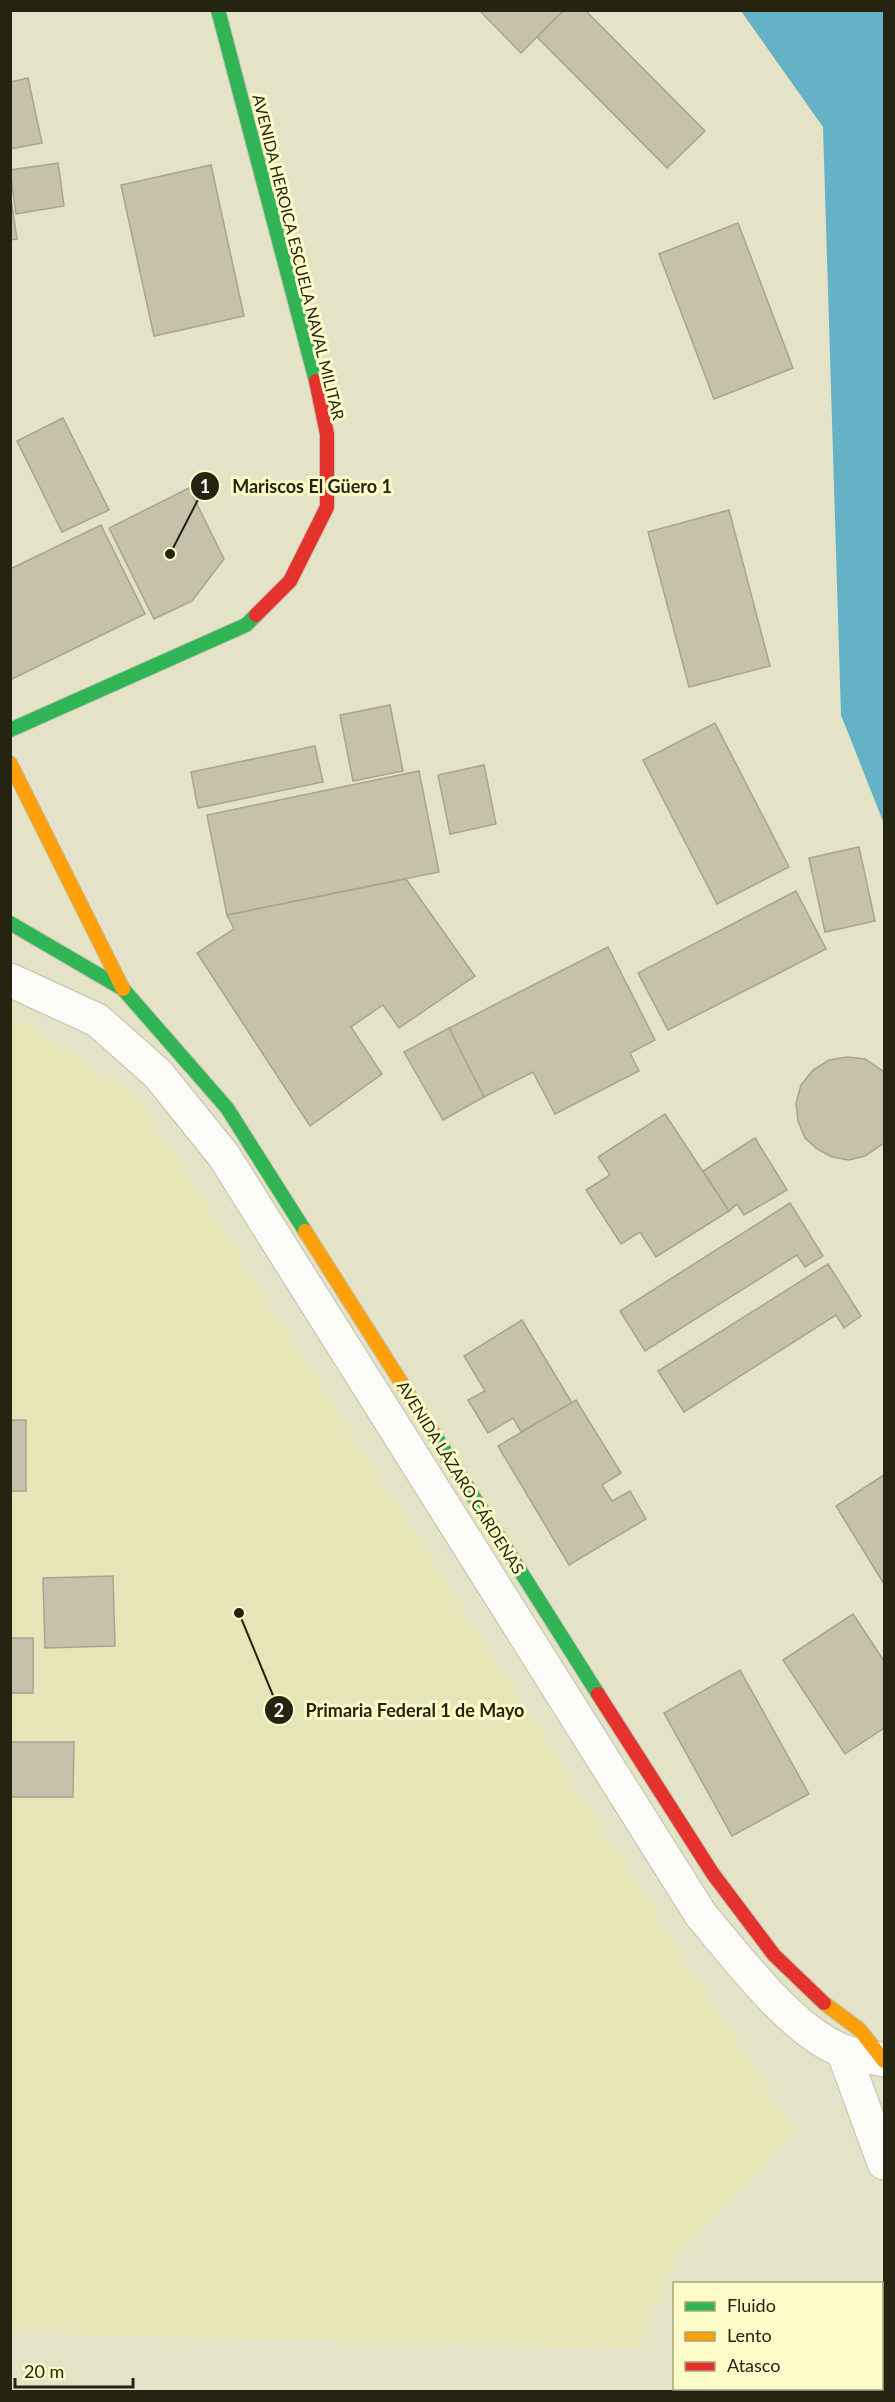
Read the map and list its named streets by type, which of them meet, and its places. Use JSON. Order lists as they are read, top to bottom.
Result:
{
  "streets": {
    "street": ["AVENIDA HEROICA ESCUELA NAVAL MILITAR", "AVENIDA LÁZARO CÁRDENAS"]
  },
  "places": ["Mariscos El Güero 1", "Primaria Federal 1 de Mayo"],
  "legend": ["Fluido", "Lento", "Atasco"],
  "scale_bar": "20 m"
}
